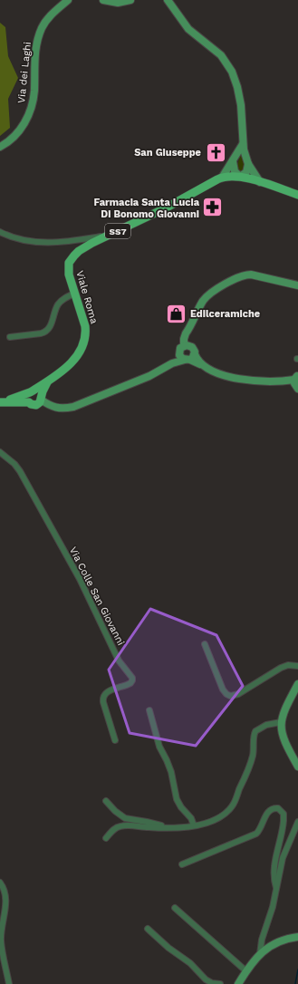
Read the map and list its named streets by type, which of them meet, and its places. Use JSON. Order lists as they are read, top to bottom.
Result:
{
  "streets": {
    "main road": ["Via dei Laghi", "SS7", "Viale Roma"],
    "street": ["Via Colle San Giovanni"]
  },
  "places": {
    "church": ["San Giuseppe"],
    "pharmacy": ["Farmacia Santa Lucia Di Bonomo Giovanni"],
    "shop": ["Edilceramiche"]
  }
}
